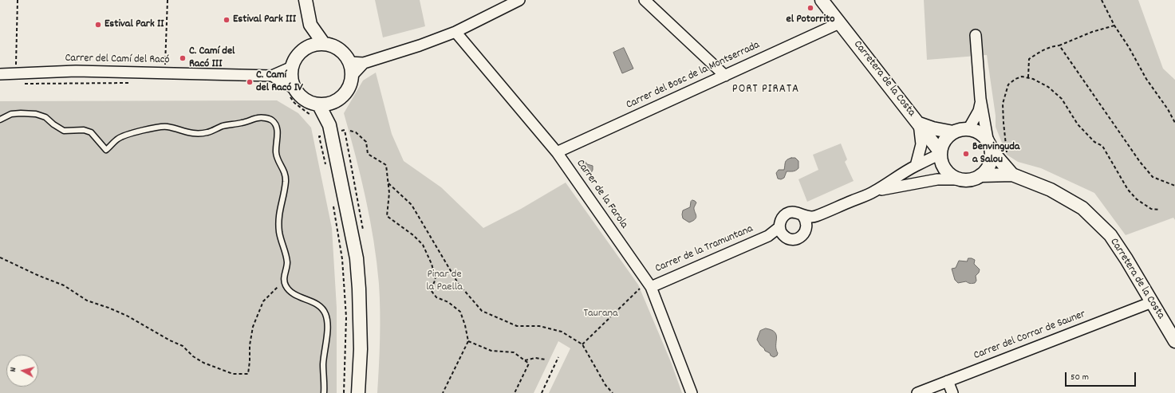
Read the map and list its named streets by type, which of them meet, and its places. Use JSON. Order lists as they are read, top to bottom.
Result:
{
  "streets": {
    "street": [
      "Carrer del Camí del Racó",
      "Carrer del Bosc de la Montserrada",
      "Carretera de la Costa",
      "Carrer de la Farola",
      "Carrer de la Tramuntana",
      "Carrer del Corrar de Sauner"
    ]
  },
  "crossings": [
    ["Carrer del Bosc de la Montserrada", "Carretera de la Costa"],
    ["Carrer del Bosc de la Montserrada", "Carrer de la Farola"],
    ["Carretera de la Costa", "Carrer del Corrar de Sauner"],
    ["Carrer de la Farola", "Carrer de la Tramuntana"]
  ],
  "districts": ["PORT PIRATA"],
  "parks": ["Pinar de la Paella", "Taurana"],
  "places": [
    "el Potorrito",
    "Estival Park III",
    "Estival Park II",
    "C. Camí del Racó III",
    "C. Camí del Racó IV",
    "Benvinguda a Salou"
  ],
  "scale_bar": "50 m",
  "north": "left"
}
